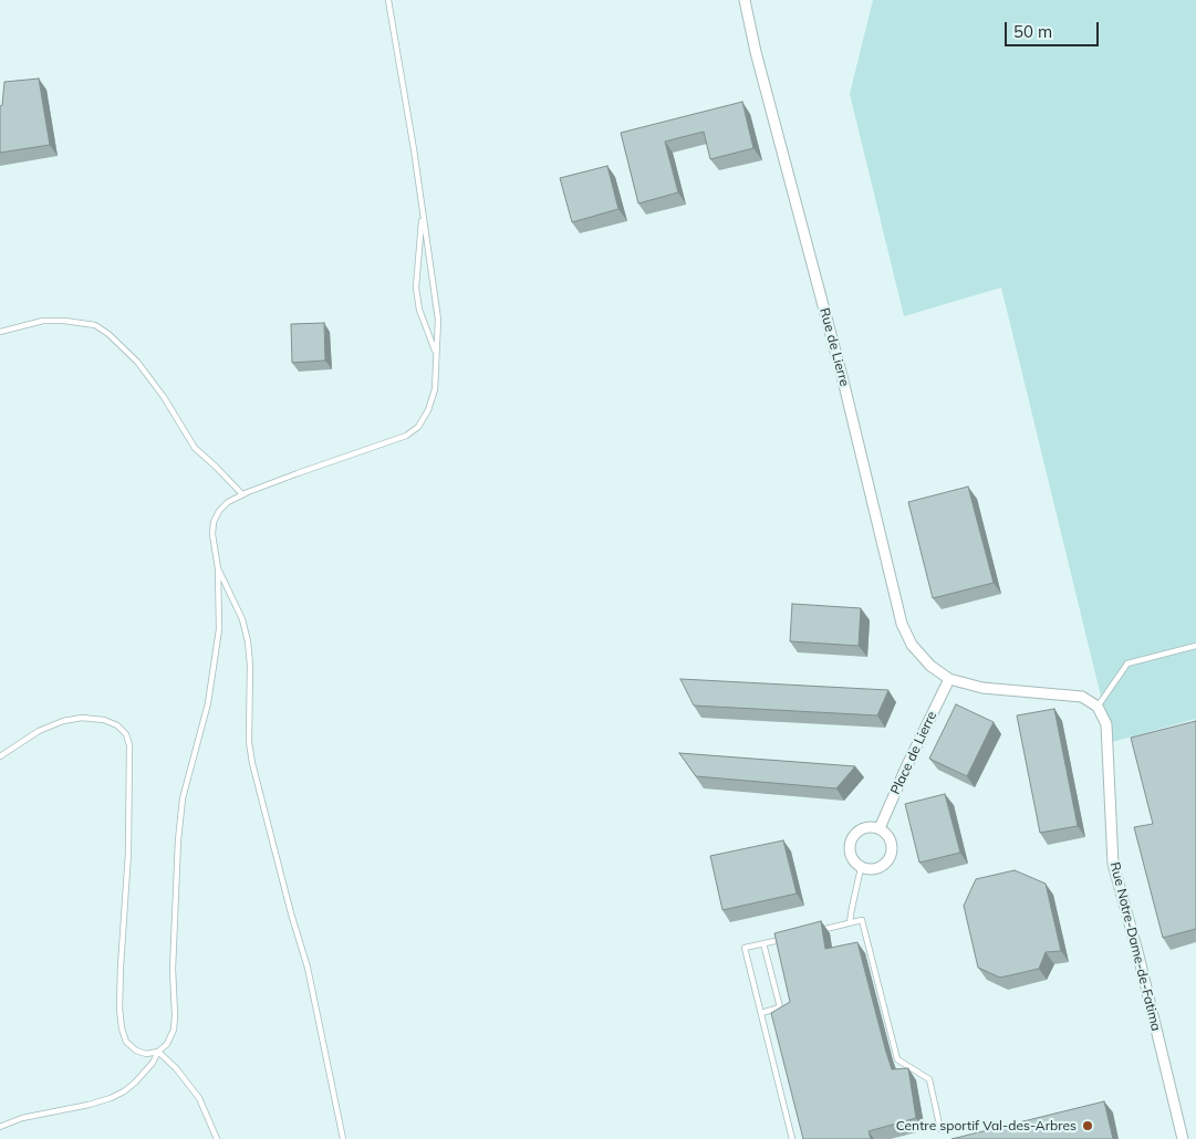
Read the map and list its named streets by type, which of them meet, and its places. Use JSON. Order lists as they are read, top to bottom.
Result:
{
  "streets": {
    "street": ["Rue de Lierre", "Place de Lierre", "Rue Notre-Dame-de-Fatima"]
  },
  "crossings": [
    ["Rue de Lierre", "Place de Lierre"]
  ],
  "places": ["Centre sportif Val-des-Arbres"],
  "scale_bar": "50 m"
}
